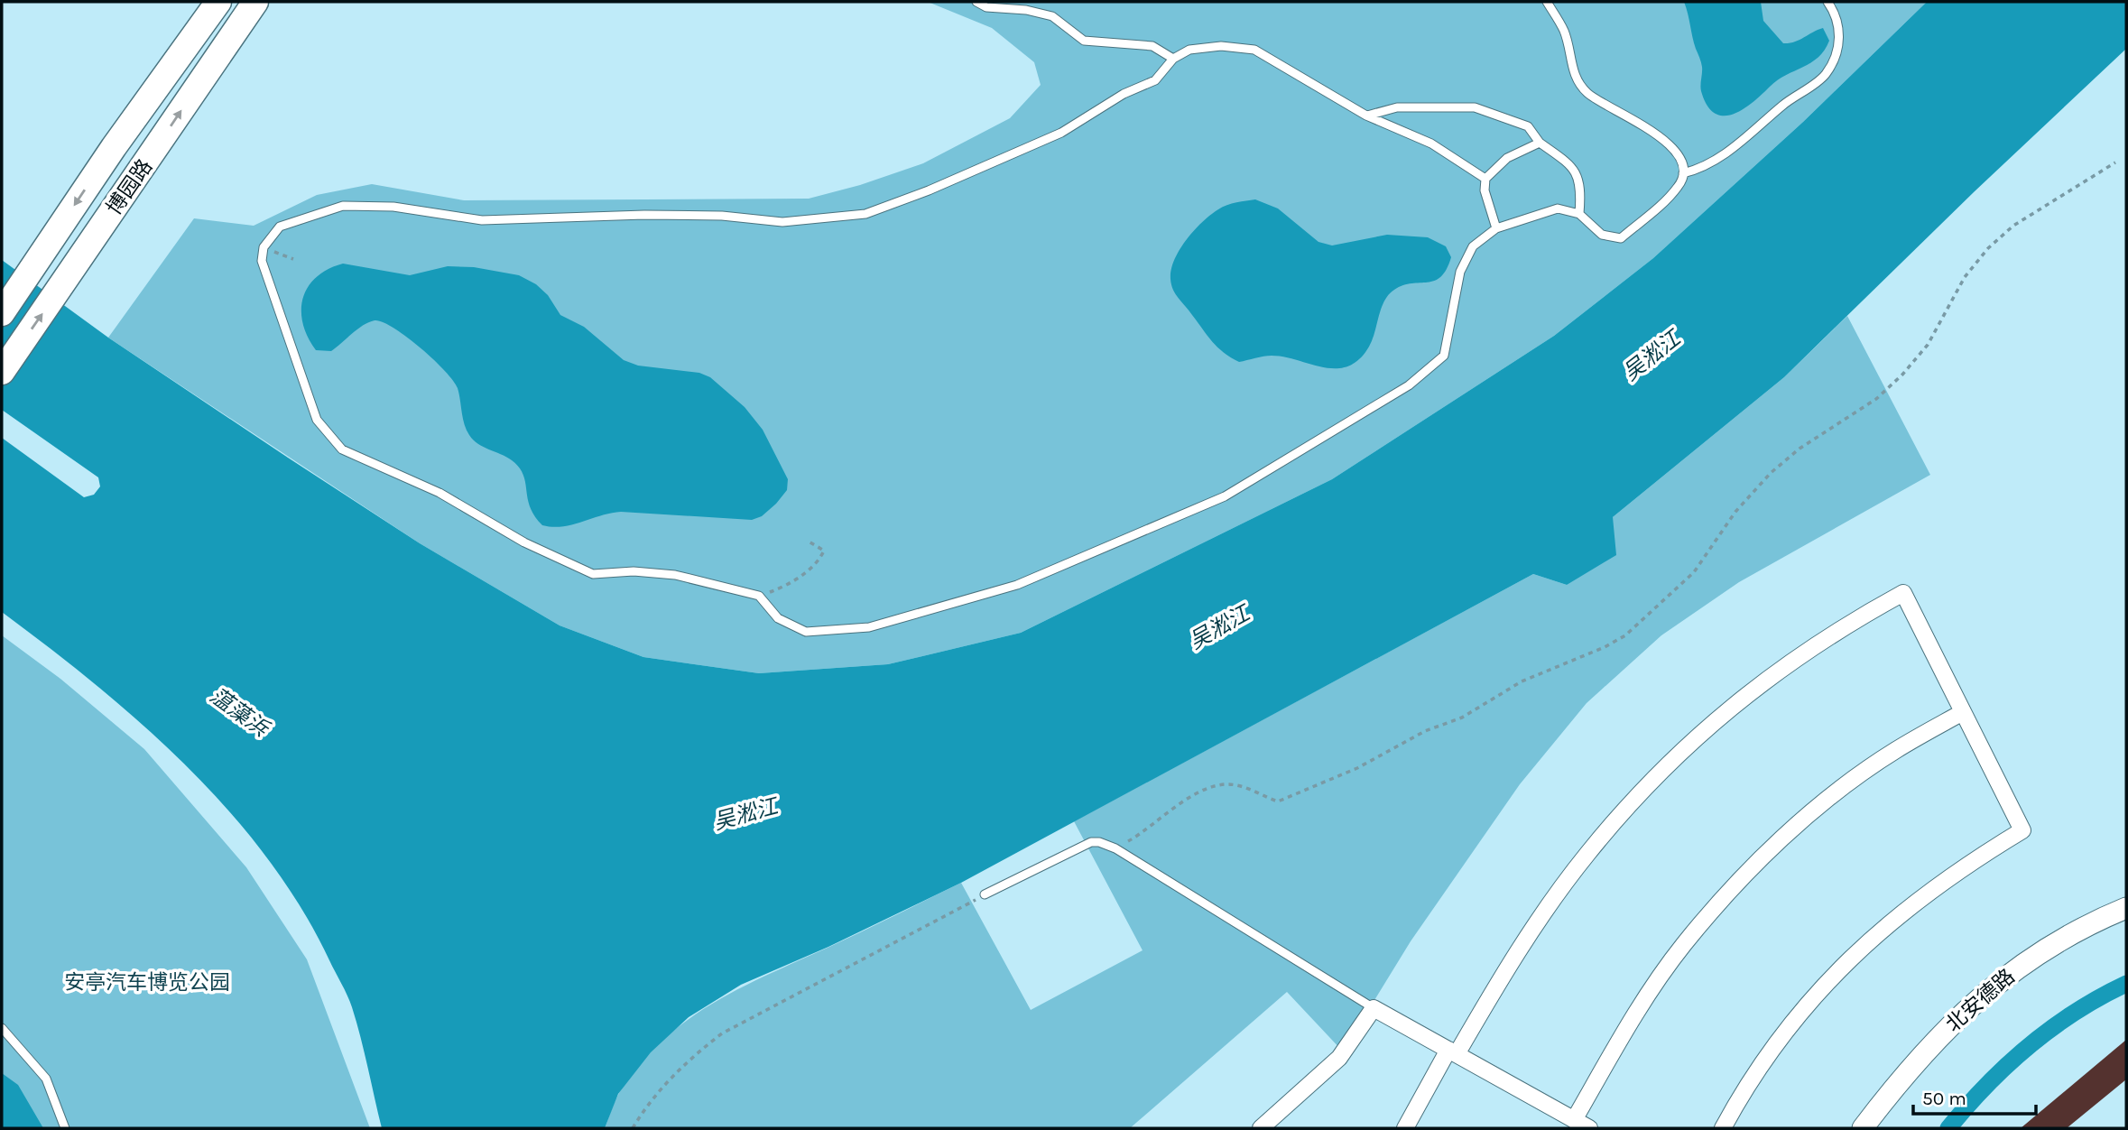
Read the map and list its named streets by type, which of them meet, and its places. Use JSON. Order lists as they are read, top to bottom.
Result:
{
  "streets": {
    "main road": ["博园路"],
    "street": ["北安德路"]
  },
  "water": ["吴淞江", "蕰藻浜"],
  "parks": ["安亭汽车博览公园"],
  "scale_bar": "50 m"
}
